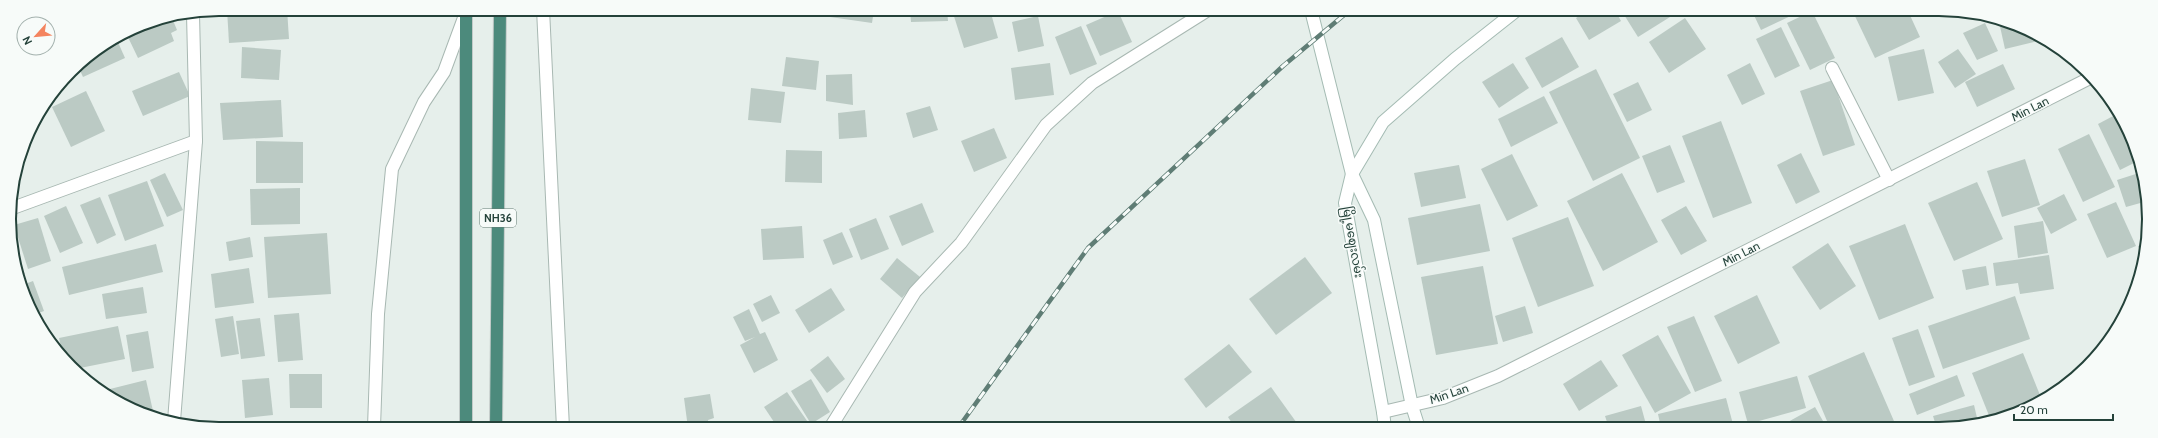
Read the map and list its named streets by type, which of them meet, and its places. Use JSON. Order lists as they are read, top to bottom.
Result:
{
  "streets": {
    "highway": ["NH36"],
    "street": ["Min Lan", "မြို့မဈေးလမ်း"]
  },
  "crossings": [
    ["Min Lan", "မြို့မဈေးလမ်း"]
  ],
  "scale_bar": "20 m",
  "north": "bottom left"
}
